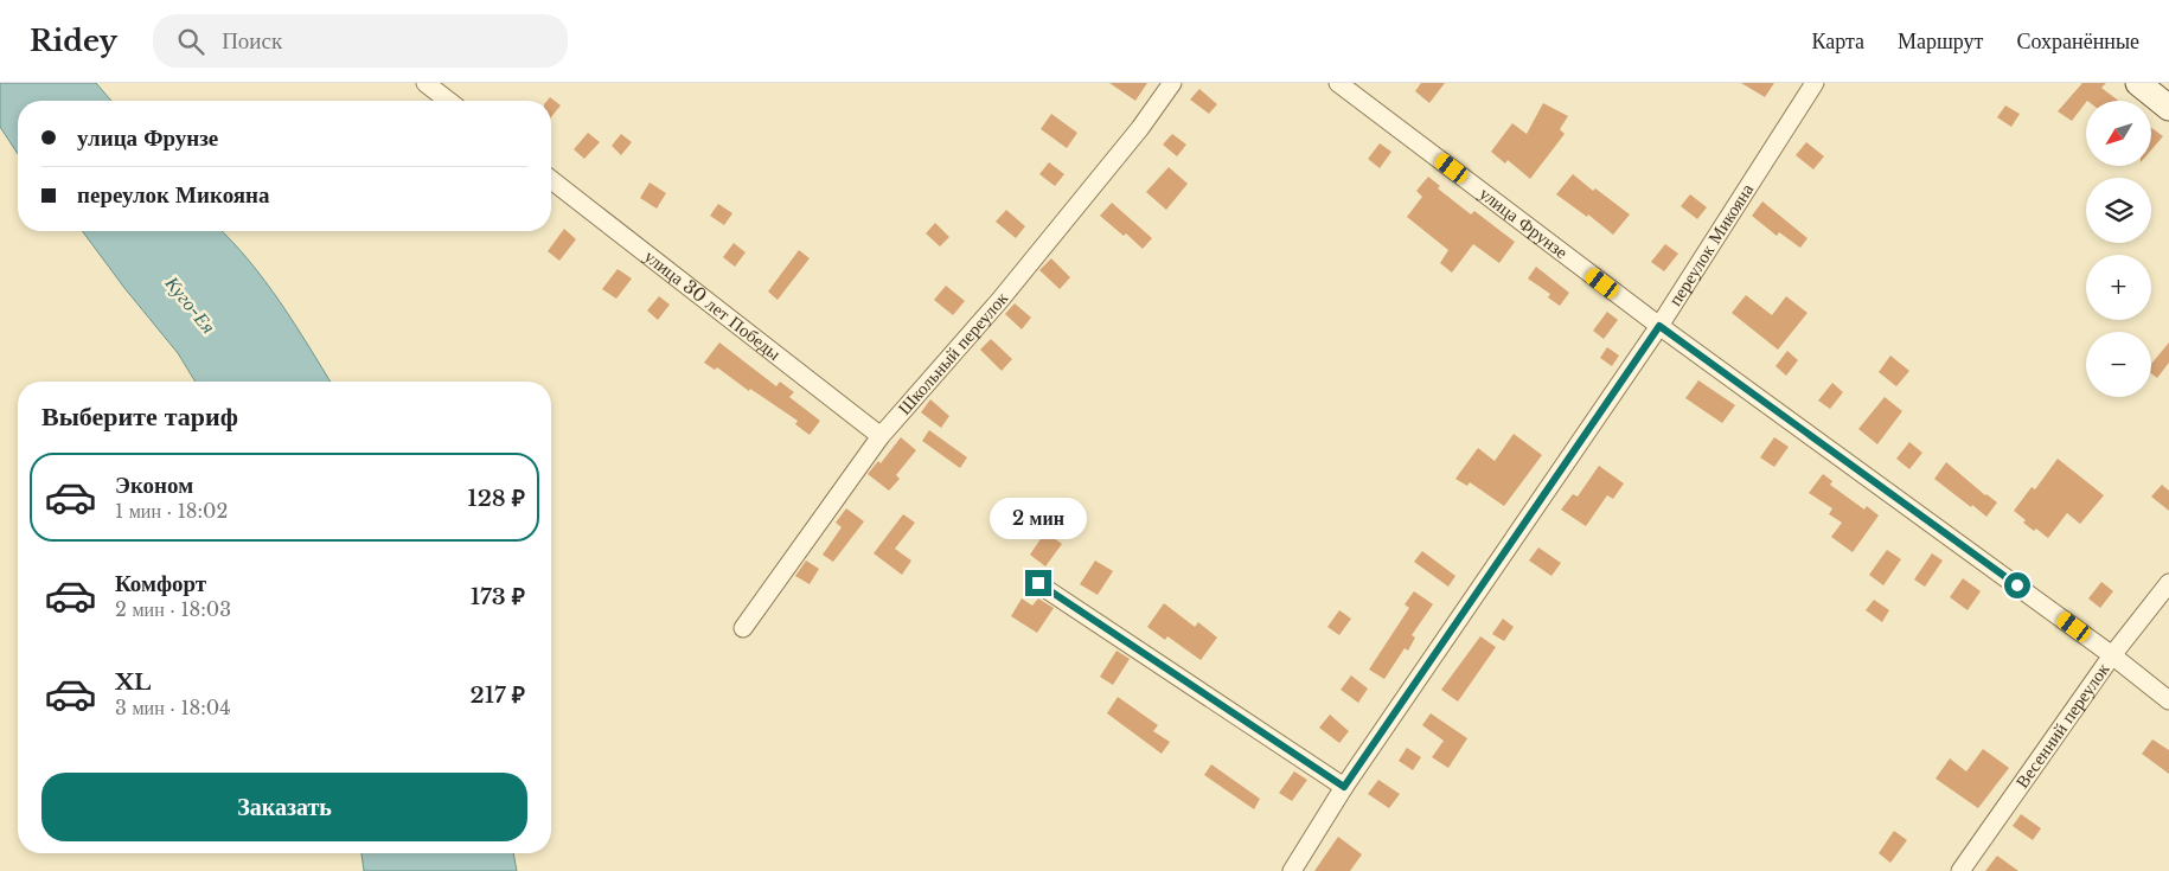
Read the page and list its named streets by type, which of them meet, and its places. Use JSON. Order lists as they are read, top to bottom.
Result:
{
  "streets": {
    "street": [
      "улица Фрунзе",
      "переулок Микояна",
      "улица 30 лет Победы",
      "Школьный переулок",
      "Весенний переулок"
    ]
  },
  "crossings": [
    ["улица Фрунзе", "переулок Микояна"],
    ["улица Фрунзе", "Весенний переулок"],
    ["улица 30 лет Победы", "Школьный переулок"]
  ],
  "water": ["Куго-Ея"],
  "north": "bottom left",
  "page": {
    "header": "Ridey",
    "search": "Поиск",
    "nav": ["Карта", "Маршрут", "Сохранённые"],
    "map_buttons": ["+", "−"],
    "banner": ["улица Фрунзе", "переулок Микояна"],
    "heading": "Выберите тариф",
    "list": [
      {
        "name": "Эконом",
        "note": "1 мин · 18:02",
        "value": "128 ₽"
      },
      {
        "name": "Комфорт",
        "note": "2 мин · 18:03",
        "value": "173 ₽"
      },
      {
        "name": "XL",
        "note": "3 мин · 18:04",
        "value": "217 ₽"
      }
    ],
    "bubble": "2 мин",
    "buttons": "Заказать"
  }
}
